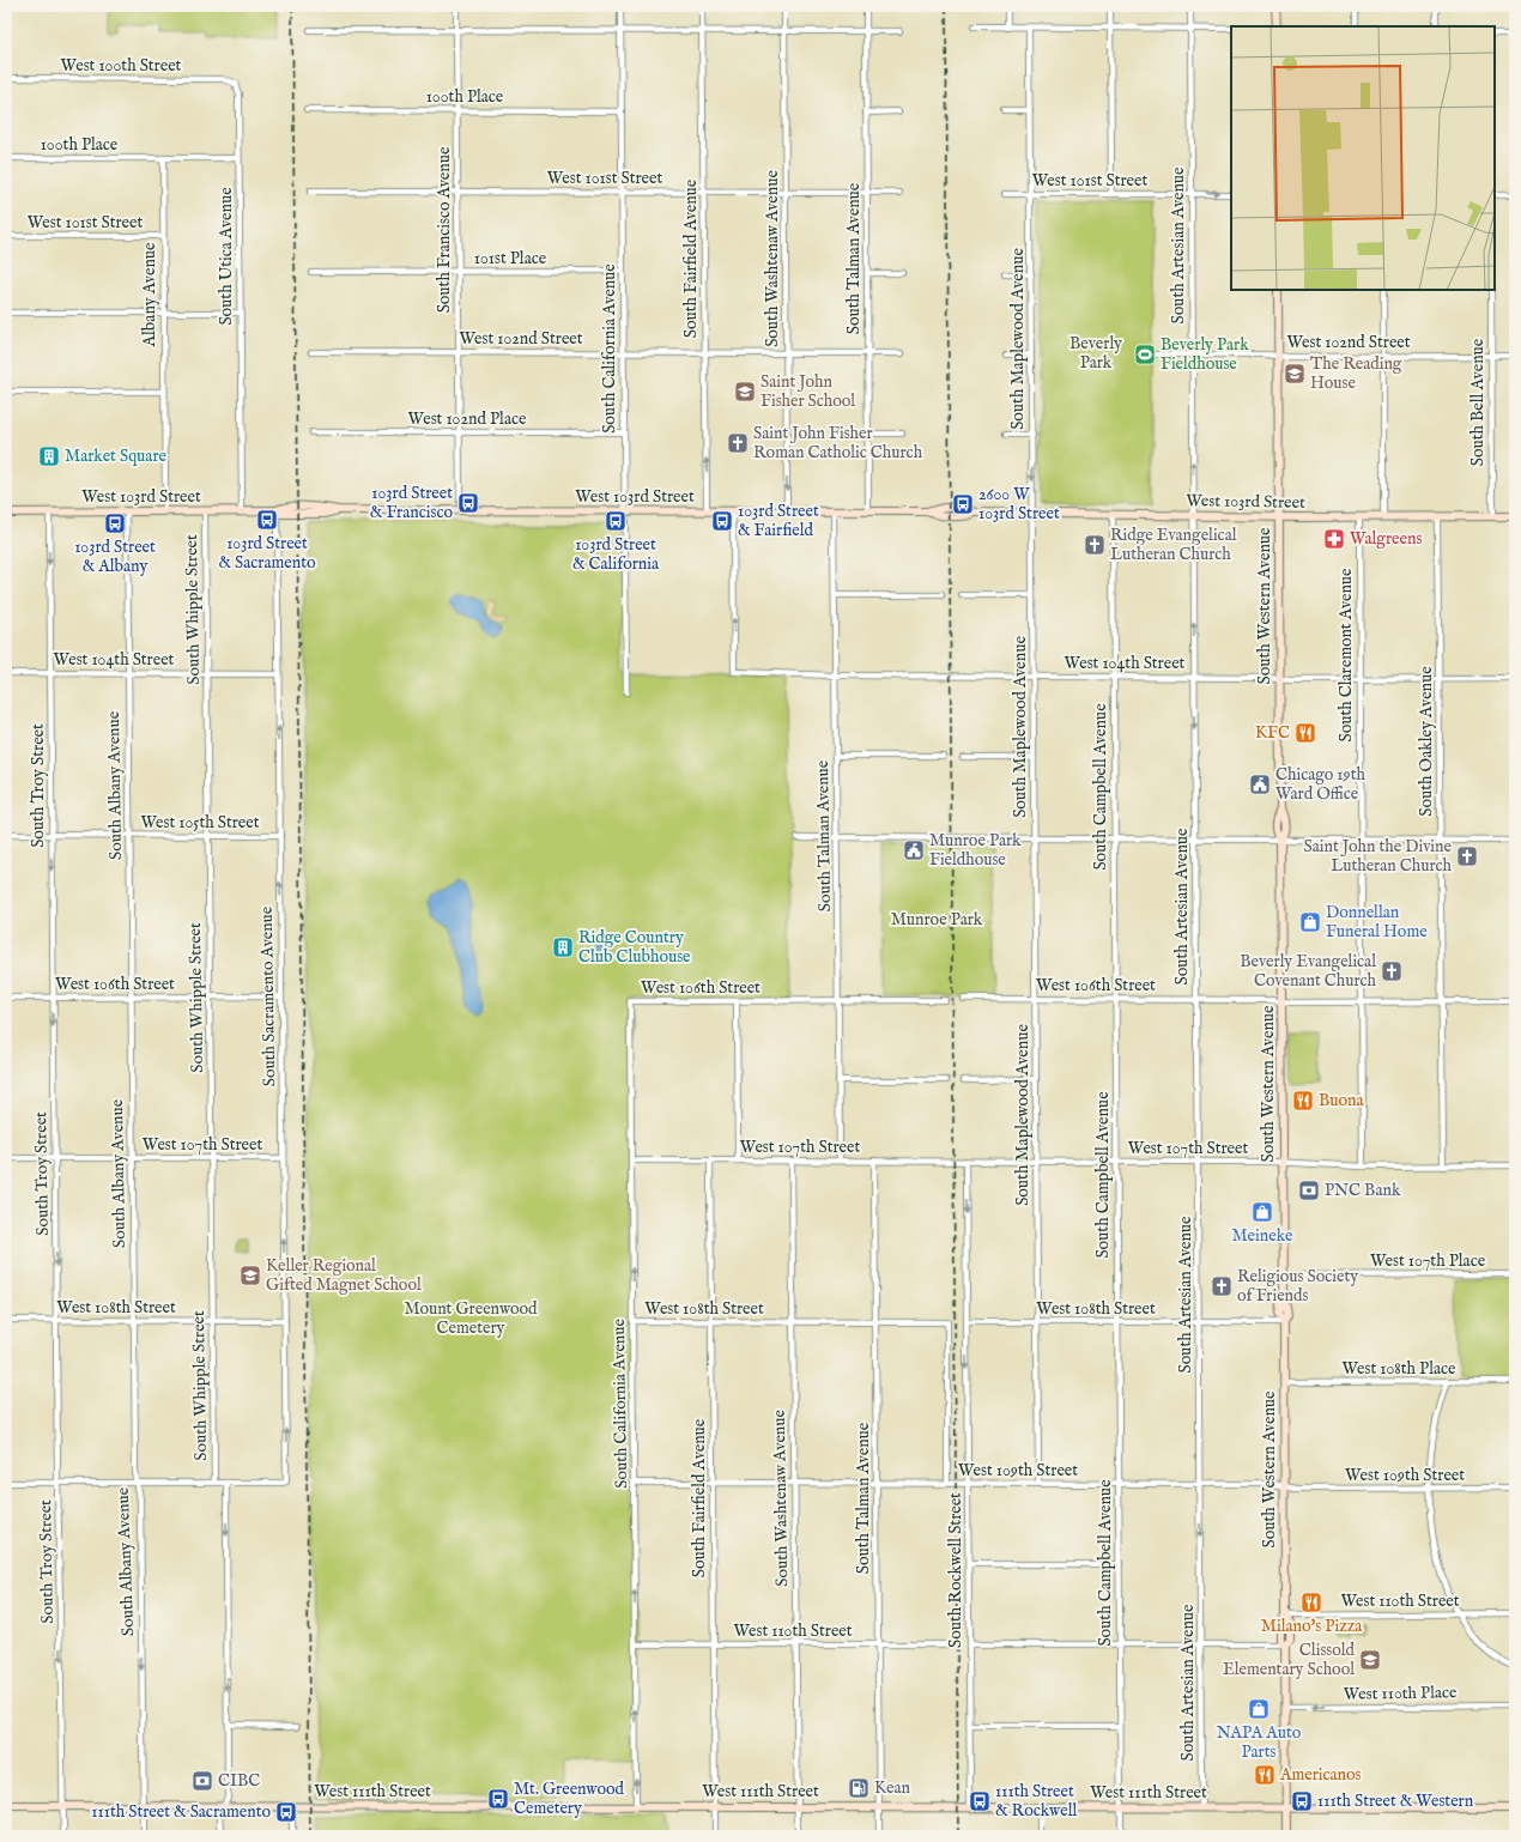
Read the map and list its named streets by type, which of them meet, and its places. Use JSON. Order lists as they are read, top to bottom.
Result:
{
  "streets": {
    "main road": ["West 103rd Street", "South Western Avenue", "West 111th Street"],
    "street": [
      "West 100th Street",
      "100th Place",
      "West 101st Street",
      "South Francisco Avenue",
      "South Artesian Avenue",
      "South Utica Avenue",
      "101st Place",
      "South Fairfield Avenue",
      "South Washtenaw Avenue",
      "South Talman Avenue",
      "Albany Avenue",
      "West 102nd Street",
      "South Maplewood Avenue",
      "South California Avenue",
      "South Bell Avenue",
      "West 102nd Place",
      "South Whipple Street",
      "South Claremont Avenue",
      "West 104th Street",
      "South Oakley Avenue",
      "South Troy Street",
      "South Albany Avenue",
      "South Campbell Avenue",
      "West 105th Street",
      "West 106th Street",
      "South Sacramento Avenue",
      "West 107th Street",
      "West 107th Place",
      "West 108th Street",
      "West 108th Place",
      "West 109th Street",
      "South Rockwell Street",
      "West 110th Street",
      "West 110th Place"
    ]
  },
  "crossings": [
    ["West 100th Street", "South Utica Avenue"],
    ["100th Place", "South Francisco Avenue"],
    ["100th Place", "South Utica Avenue"],
    ["100th Place", "Albany Avenue"],
    ["100th Place", "South California Avenue"],
    ["West 101st Street", "South Francisco Avenue"],
    ["West 101st Street", "South Artesian Avenue"],
    ["West 101st Street", "South Fairfield Avenue"],
    ["West 101st Street", "South Washtenaw Avenue"],
    ["West 101st Street", "South Talman Avenue"],
    ["West 101st Street", "Albany Avenue"],
    ["West 101st Street", "South Maplewood Avenue"],
    ["West 101st Street", "South California Avenue"],
    ["South Francisco Avenue", "101st Place"],
    ["South Francisco Avenue", "West 102nd Street"],
    ["South Francisco Avenue", "West 102nd Place"],
    ["South Francisco Avenue", "West 103rd Street"],
    ["South Artesian Avenue", "West 102nd Street"],
    ["South Artesian Avenue", "West 103rd Street"],
    ["South Artesian Avenue", "West 104th Street"],
    ["South Artesian Avenue", "West 106th Street"],
    ["South Artesian Avenue", "West 107th Street"],
    ["South Artesian Avenue", "West 108th Street"],
    ["South Artesian Avenue", "West 109th Street"],
    ["South Artesian Avenue", "West 111th Street"],
    ["South Utica Avenue", "West 103rd Street"],
    ["101st Place", "South California Avenue"],
    ["South Fairfield Avenue", "West 102nd Street"],
    ["South Fairfield Avenue", "West 103rd Street"],
    ["South Fairfield Avenue", "West 107th Street"],
    ["South Fairfield Avenue", "West 108th Street"],
    ["South Fairfield Avenue", "West 109th Street"],
    ["South Fairfield Avenue", "West 110th Street"],
    ["South Fairfield Avenue", "West 111th Street"],
    ["South Washtenaw Avenue", "West 102nd Street"],
    ["South Washtenaw Avenue", "West 103rd Street"],
    ["South Washtenaw Avenue", "West 107th Street"],
    ["South Washtenaw Avenue", "West 108th Street"],
    ["South Washtenaw Avenue", "West 109th Street"],
    ["South Washtenaw Avenue", "West 110th Street"],
    ["South Washtenaw Avenue", "West 111th Street"],
    ["South Talman Avenue", "West 102nd Street"],
    ["South Talman Avenue", "West 103rd Street"],
    ["South Talman Avenue", "West 104th Street"],
    ["South Talman Avenue", "West 106th Street"],
    ["South Talman Avenue", "West 107th Street"],
    ["South Talman Avenue", "West 108th Street"],
    ["South Talman Avenue", "West 109th Street"],
    ["South Talman Avenue", "West 110th Street"],
    ["South Talman Avenue", "West 111th Street"],
    ["Albany Avenue", "West 103rd Street"],
    ["West 102nd Street", "South California Avenue"],
    ["West 102nd Street", "South Bell Avenue"],
    ["West 102nd Street", "South Western Avenue"],
    ["South Maplewood Avenue", "West 103rd Street"],
    ["South Maplewood Avenue", "West 104th Street"],
    ["South Maplewood Avenue", "West 106th Street"],
    ["South Maplewood Avenue", "West 107th Street"],
    ["South Maplewood Avenue", "West 108th Street"],
    ["South Maplewood Avenue", "West 109th Street"],
    ["South California Avenue", "West 102nd Place"],
    ["South California Avenue", "West 103rd Street"],
    ["South California Avenue", "West 106th Street"],
    ["South California Avenue", "West 107th Street"],
    ["South California Avenue", "West 108th Street"],
    ["South California Avenue", "West 109th Street"],
    ["South California Avenue", "West 110th Street"],
    ["South California Avenue", "West 111th Street"],
    ["South Bell Avenue", "West 103rd Street"],
    ["West 103rd Street", "South Western Avenue"],
    ["West 103rd Street", "South Whipple Street"],
    ["West 103rd Street", "South Claremont Avenue"],
    ["West 103rd Street", "West 104th Street"],
    ["West 103rd Street", "South Oakley Avenue"],
    ["West 103rd Street", "South Troy Street"],
    ["West 103rd Street", "South Albany Avenue"],
    ["West 103rd Street", "South Campbell Avenue"],
    ["West 103rd Street", "South Sacramento Avenue"],
    ["South Western Avenue", "West 104th Street"],
    ["South Western Avenue", "West 106th Street"],
    ["South Western Avenue", "West 107th Street"],
    ["South Western Avenue", "West 107th Place"],
    ["South Western Avenue", "West 108th Street"],
    ["South Western Avenue", "West 108th Place"],
    ["South Western Avenue", "West 109th Street"],
    ["South Western Avenue", "West 110th Street"],
    ["South Western Avenue", "West 110th Place"],
    ["South Western Avenue", "West 111th Street"],
    ["South Whipple Street", "West 104th Street"],
    ["South Whipple Street", "West 105th Street"],
    ["South Whipple Street", "West 106th Street"],
    ["South Whipple Street", "West 107th Street"],
    ["South Whipple Street", "West 108th Street"],
    ["South Claremont Avenue", "West 104th Street"],
    ["South Claremont Avenue", "West 106th Street"],
    ["South Claremont Avenue", "West 107th Street"],
    ["West 104th Street", "South Oakley Avenue"],
    ["West 104th Street", "South Troy Street"],
    ["West 104th Street", "South Albany Avenue"],
    ["West 104th Street", "South Campbell Avenue"],
    ["West 104th Street", "South Sacramento Avenue"],
    ["South Oakley Avenue", "West 106th Street"],
    ["South Oakley Avenue", "West 107th Street"],
    ["South Troy Street", "West 105th Street"],
    ["South Troy Street", "West 106th Street"],
    ["South Troy Street", "West 107th Street"],
    ["South Troy Street", "West 108th Street"],
    ["South Troy Street", "West 111th Street"],
    ["South Albany Avenue", "West 105th Street"],
    ["South Albany Avenue", "West 106th Street"],
    ["South Albany Avenue", "West 107th Street"],
    ["South Albany Avenue", "West 108th Street"],
    ["South Albany Avenue", "West 111th Street"],
    ["South Campbell Avenue", "West 106th Street"],
    ["South Campbell Avenue", "West 107th Street"],
    ["South Campbell Avenue", "West 108th Street"],
    ["South Campbell Avenue", "West 109th Street"],
    ["South Campbell Avenue", "West 111th Street"],
    ["West 105th Street", "South Sacramento Avenue"],
    ["West 106th Street", "South Sacramento Avenue"],
    ["South Sacramento Avenue", "West 107th Street"],
    ["South Sacramento Avenue", "West 108th Street"],
    ["West 107th Street", "South Rockwell Street"],
    ["West 108th Street", "South Rockwell Street"],
    ["West 109th Street", "South Rockwell Street"],
    ["South Rockwell Street", "West 111th Street"]
  ],
  "one_way": ["South Troy Street", "South Sacramento Avenue", "West 110th Place"],
  "parks": ["Beverly Park", "Munroe Park", "Mount Greenwood Cemetery"],
  "places": {
    "sports": ["Beverly Park Fieldhouse"],
    "school or university": [
      "The Reading House",
      "Saint John Fisher School",
      "Keller Regional Gifted Magnet School",
      "Clissold Elementary School"
    ],
    "church": [
      "Saint John Fisher Roman Catholic Church",
      "Ridge Evangelical Lutheran Church",
      "Saint John the Divine Lutheran Church",
      "Beverly Evangelical Covenant Church",
      "Religious Society of Friends"
    ],
    "building": ["Market Square", "Ridge Country Club Clubhouse"],
    "bus stop": [
      "103rd Street & Francisco",
      "2600 W 103rd Street",
      "103rd Street & Sacramento",
      "103rd Street & California",
      "103rd Street & Fairfield",
      "103rd Street & Albany",
      "Mt. Greenwood Cemetery",
      "111th Street & Rockwell",
      "111th Street & Western",
      "111th Street & Sacramento"
    ],
    "pharmacy": ["Walgreens"],
    "restaurant": [
      "KFC",
      "Buona",
      "Milano's Pizza",
      "Americanos"
    ],
    "public building": ["Chicago 19th Ward Office", "Munroe Park Fieldhouse"],
    "shop": ["Donnellan Funeral Home", "Meineke", "NAPA Auto Parts"],
    "bank": ["PNC Bank", "CIBC"],
    "fuel station": ["Kean"]
  }
}
